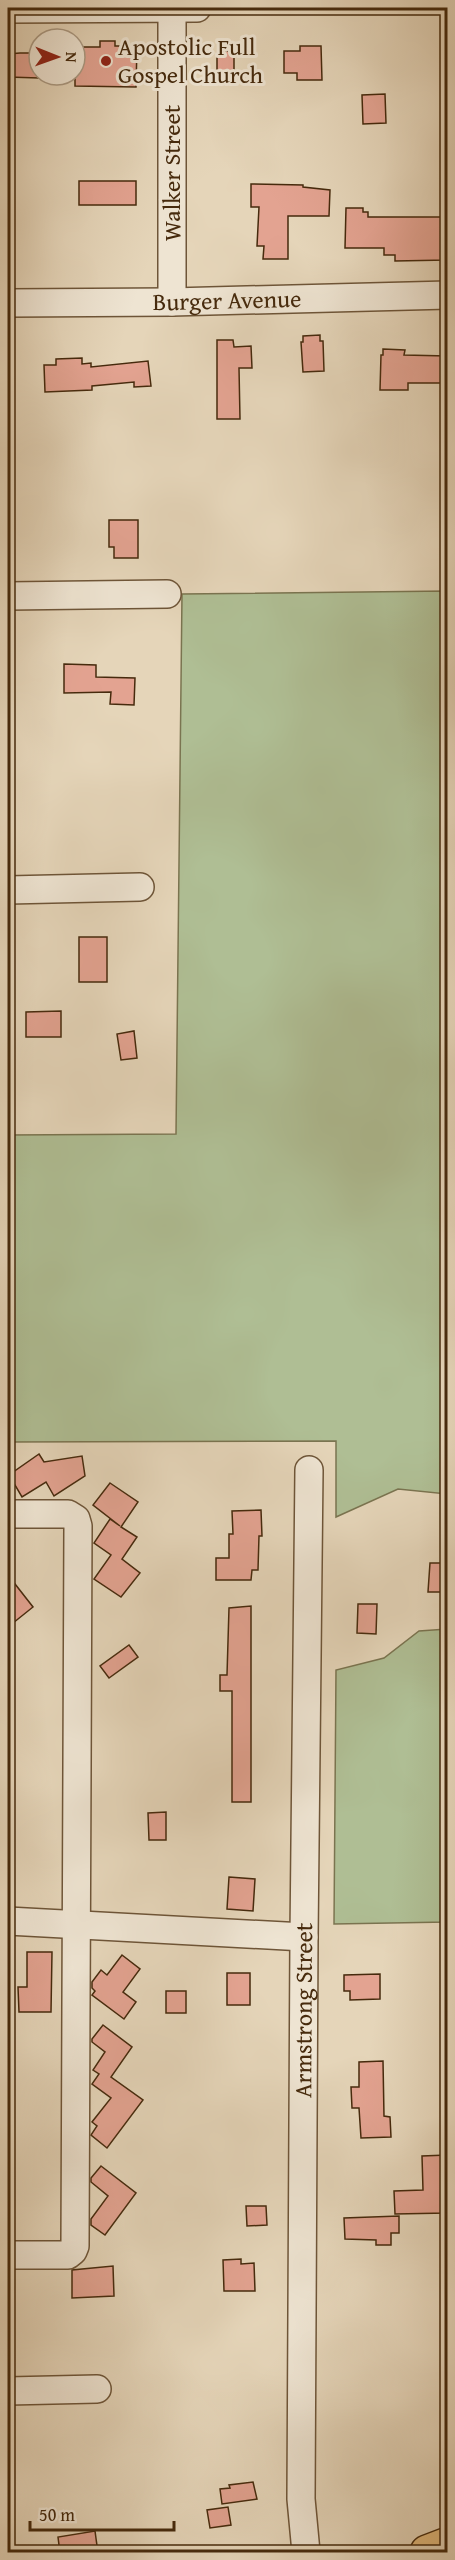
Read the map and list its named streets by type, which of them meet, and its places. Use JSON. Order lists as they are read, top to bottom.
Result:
{
  "streets": {
    "street": ["Walker Street", "Burger Avenue", "Armstrong Street"]
  },
  "crossings": [
    ["Walker Street", "Burger Avenue"]
  ],
  "places": ["Apostolic Full Gospel Church"],
  "scale_bar": "50 m",
  "north": "right"
}
